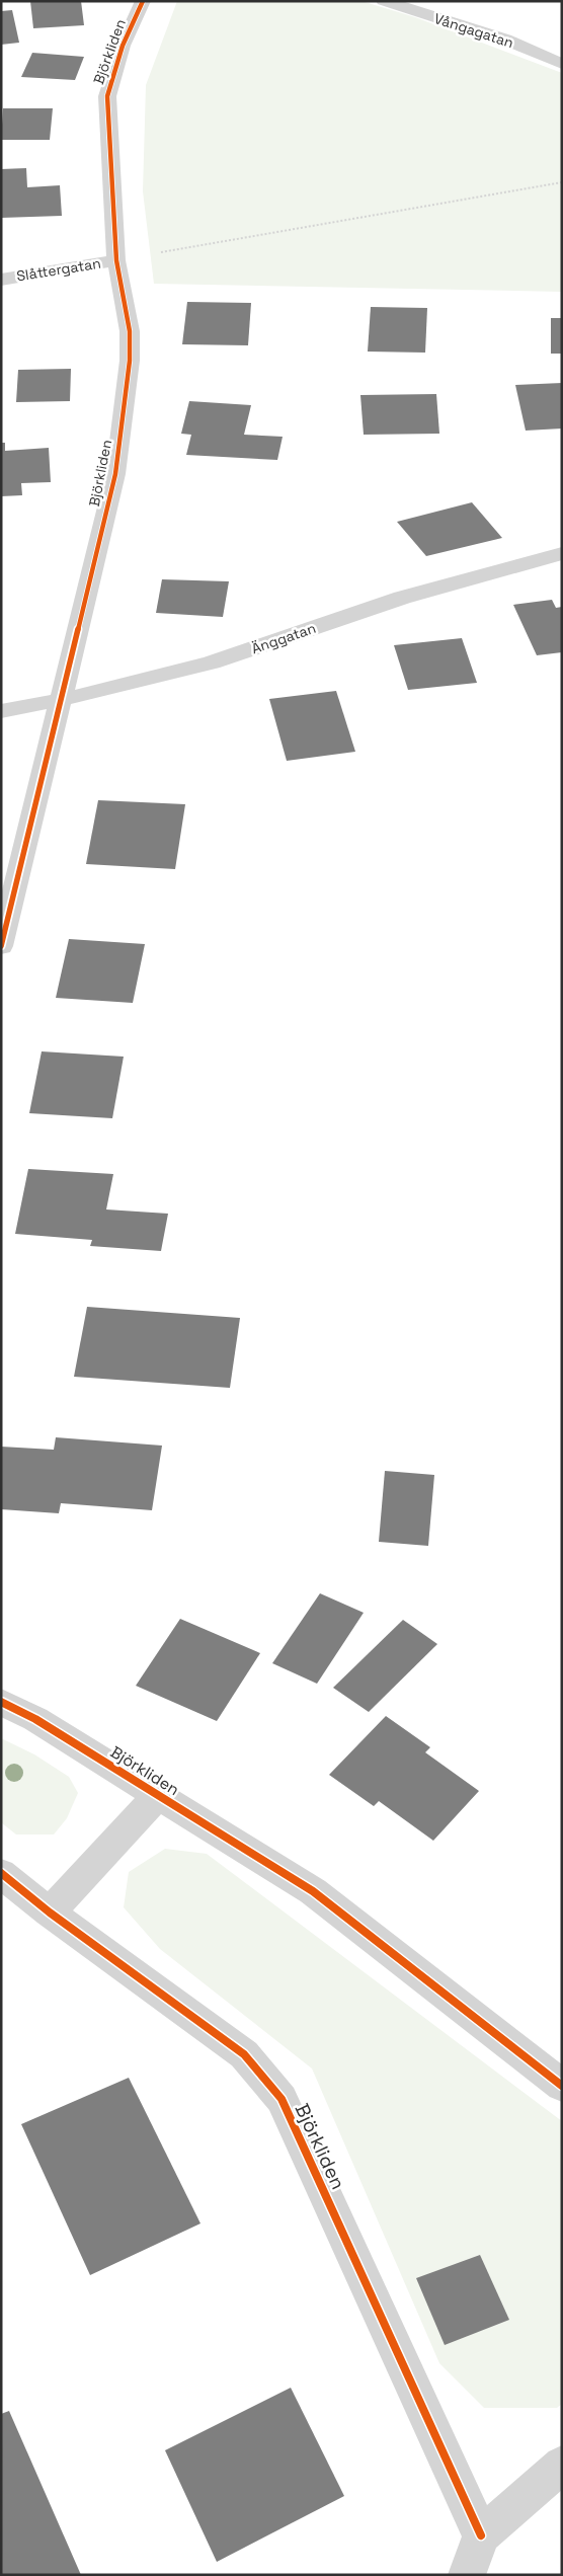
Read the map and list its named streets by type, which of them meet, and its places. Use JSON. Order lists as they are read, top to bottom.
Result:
{
  "streets": {
    "street": [
      "Vångagatan",
      "Björkliden",
      "Slåttergatan",
      "Änggatan"
    ]
  },
  "crossings": [
    ["Björkliden", "Slåttergatan"],
    ["Björkliden", "Änggatan"]
  ]
}
